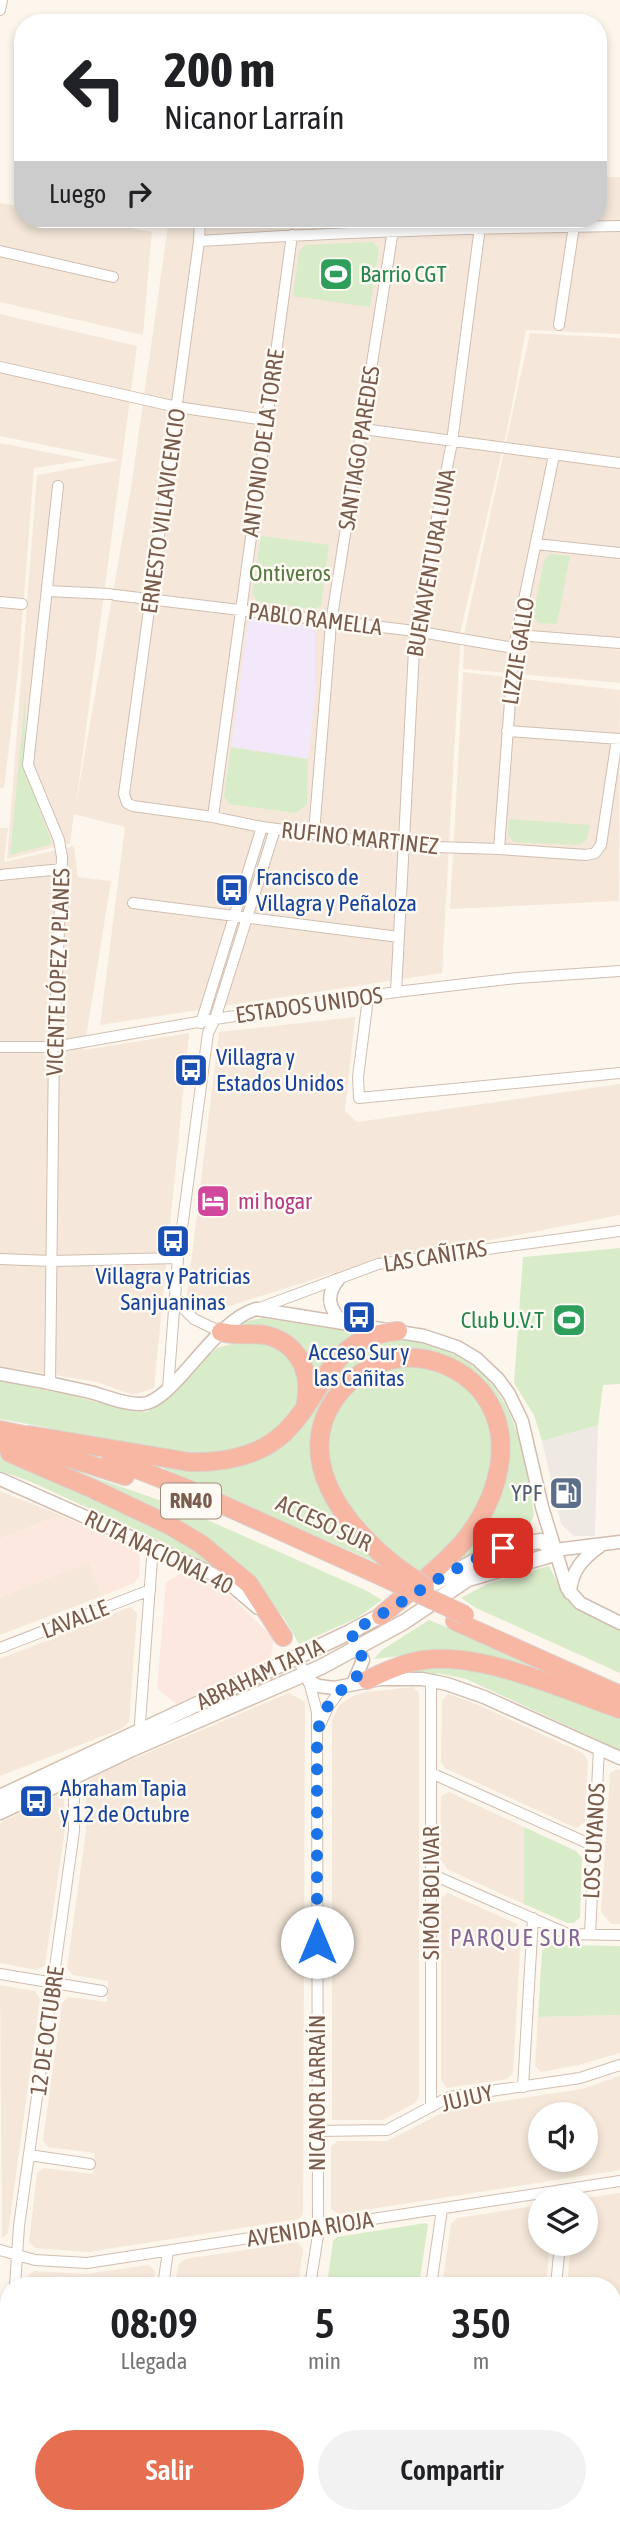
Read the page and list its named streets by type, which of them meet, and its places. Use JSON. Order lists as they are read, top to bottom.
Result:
{
  "streets": {
    "highway": ["RN40", "ACCESO SUR"],
    "main road": ["ABRAHAM TAPIA"],
    "street": [
      "ANTONIO DE LA TORRE",
      "SANTIAGO PAREDES",
      "ERNESTO VILLAVICENCIO",
      "BUENAVENTURA LUNA",
      "PABLO RAMELLA",
      "LIZZIE GALLO",
      "RUFINO MARTINEZ",
      "VICENTE LÓPEZ Y PLANES",
      "ESTADOS UNIDOS",
      "LAS CAÑITAS",
      "RUTA NACIONAL 40",
      "LAVALLE",
      "LOS CUYANOS",
      "SIMÓN BOLIVAR",
      "12 DE OCTUBRE",
      "NICANOR LARRAÍN",
      "JUJUY",
      "AVENIDA RIOJA"
    ]
  },
  "crossings": [
    ["ANTONIO DE LA TORRE", "PABLO RAMELLA"],
    ["ANTONIO DE LA TORRE", "RUFINO MARTINEZ"],
    ["SANTIAGO PAREDES", "PABLO RAMELLA"],
    ["SANTIAGO PAREDES", "RUFINO MARTINEZ"],
    ["ERNESTO VILLAVICENCIO", "PABLO RAMELLA"],
    ["ERNESTO VILLAVICENCIO", "RUFINO MARTINEZ"],
    ["BUENAVENTURA LUNA", "PABLO RAMELLA"],
    ["BUENAVENTURA LUNA", "RUFINO MARTINEZ"],
    ["BUENAVENTURA LUNA", "ESTADOS UNIDOS"],
    ["PABLO RAMELLA", "LIZZIE GALLO"],
    ["PABLO RAMELLA", "VICENTE LÓPEZ Y PLANES"],
    ["LIZZIE GALLO", "RUFINO MARTINEZ"],
    ["VICENTE LÓPEZ Y PLANES", "ESTADOS UNIDOS"],
    ["RUTA NACIONAL 40", "ABRAHAM TAPIA"],
    ["RUTA NACIONAL 40", "NICANOR LARRAÍN"],
    ["ABRAHAM TAPIA", "12 DE OCTUBRE"],
    ["ABRAHAM TAPIA", "NICANOR LARRAÍN"],
    ["SIMÓN BOLIVAR", "JUJUY"],
    ["12 DE OCTUBRE", "AVENIDA RIOJA"],
    ["NICANOR LARRAÍN", "JUJUY"],
    ["NICANOR LARRAÍN", "AVENIDA RIOJA"]
  ],
  "districts": ["PARQUE SUR"],
  "parks": ["Ontiveros"],
  "places": {
    "sports": ["Barrio CGT", "Club U.V.T"],
    "bus stop": [
      "Francisco de Villagra y Peñaloza",
      "Villagra y Estados Unidos",
      "Villagra y Patricias Sanjuaninas",
      "Acceso Sur y las Cañitas",
      "Abraham Tapia y 12 de Octubre"
    ],
    "hotel": ["mi hogar"],
    "fuel station": ["YPF"]
  },
  "page": {
    "turn": ["200 m", "Nicanor Larraín"],
    "then": "Luego",
    "eta": [
      "08:09",
      "Llegada",
      "5",
      "min",
      "350",
      "m"
    ],
    "buttons": ["Salir", "Compartir"]
  }
}
